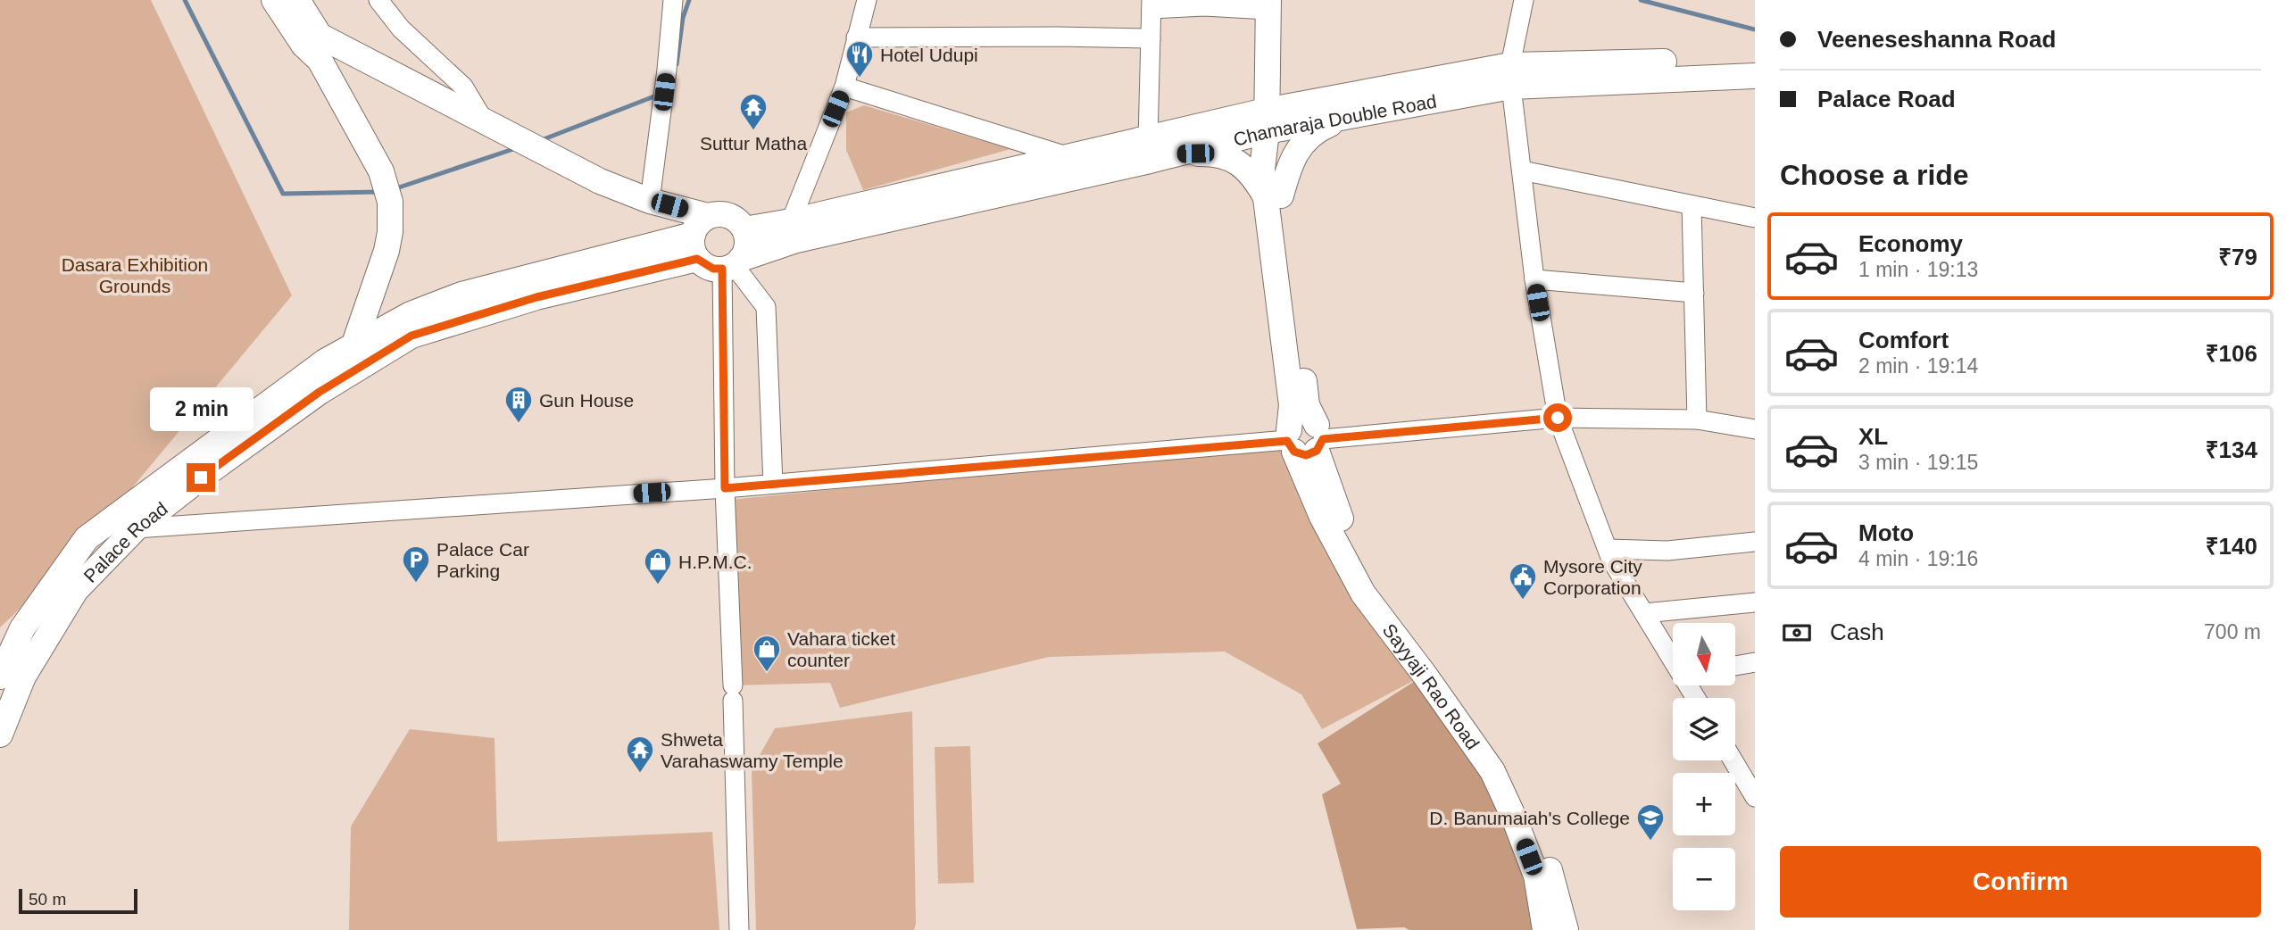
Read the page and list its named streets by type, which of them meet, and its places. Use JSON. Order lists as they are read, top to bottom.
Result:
{
  "streets": {
    "main road": ["Chamaraja Double Road", "Palace Road", "Sayyaji Rao Road"]
  },
  "crossings": [
    ["Chamaraja Double Road", "Sayyaji Rao Road"]
  ],
  "parks": ["Dasara Exhibition Grounds"],
  "places": {
    "restaurant": ["Hotel Udupi"],
    "temple": ["Suttur Matha", "Shweta Varahaswamy Temple"],
    "building": ["Gun House"],
    "parking": ["Palace Car Parking"],
    "shop": ["H.P.M.C.", "Vahara ticket counter"],
    "public building": ["Mysore City Corporation"],
    "school or university": ["D. Banumaiah's College"]
  },
  "scale_bar": "50 m",
  "north": "bottom",
  "page": {
    "banner": ["Veeneseshanna Road", "Palace Road"],
    "heading": "Choose a ride",
    "list": [
      {
        "name": "Economy",
        "note": "1 min · 19:13",
        "value": "₹79"
      },
      {
        "name": "Comfort",
        "note": "2 min · 19:14",
        "value": "₹106"
      },
      {
        "name": "XL",
        "note": "3 min · 19:15",
        "value": "₹134"
      },
      {
        "name": "Moto",
        "note": "4 min · 19:16",
        "value": "₹140"
      }
    ],
    "bubble": "2 min",
    "pay": ["Cash", "700 m"],
    "map_buttons": ["+", "−"],
    "buttons": "Confirm",
    "scale": "50 m"
  }
}
